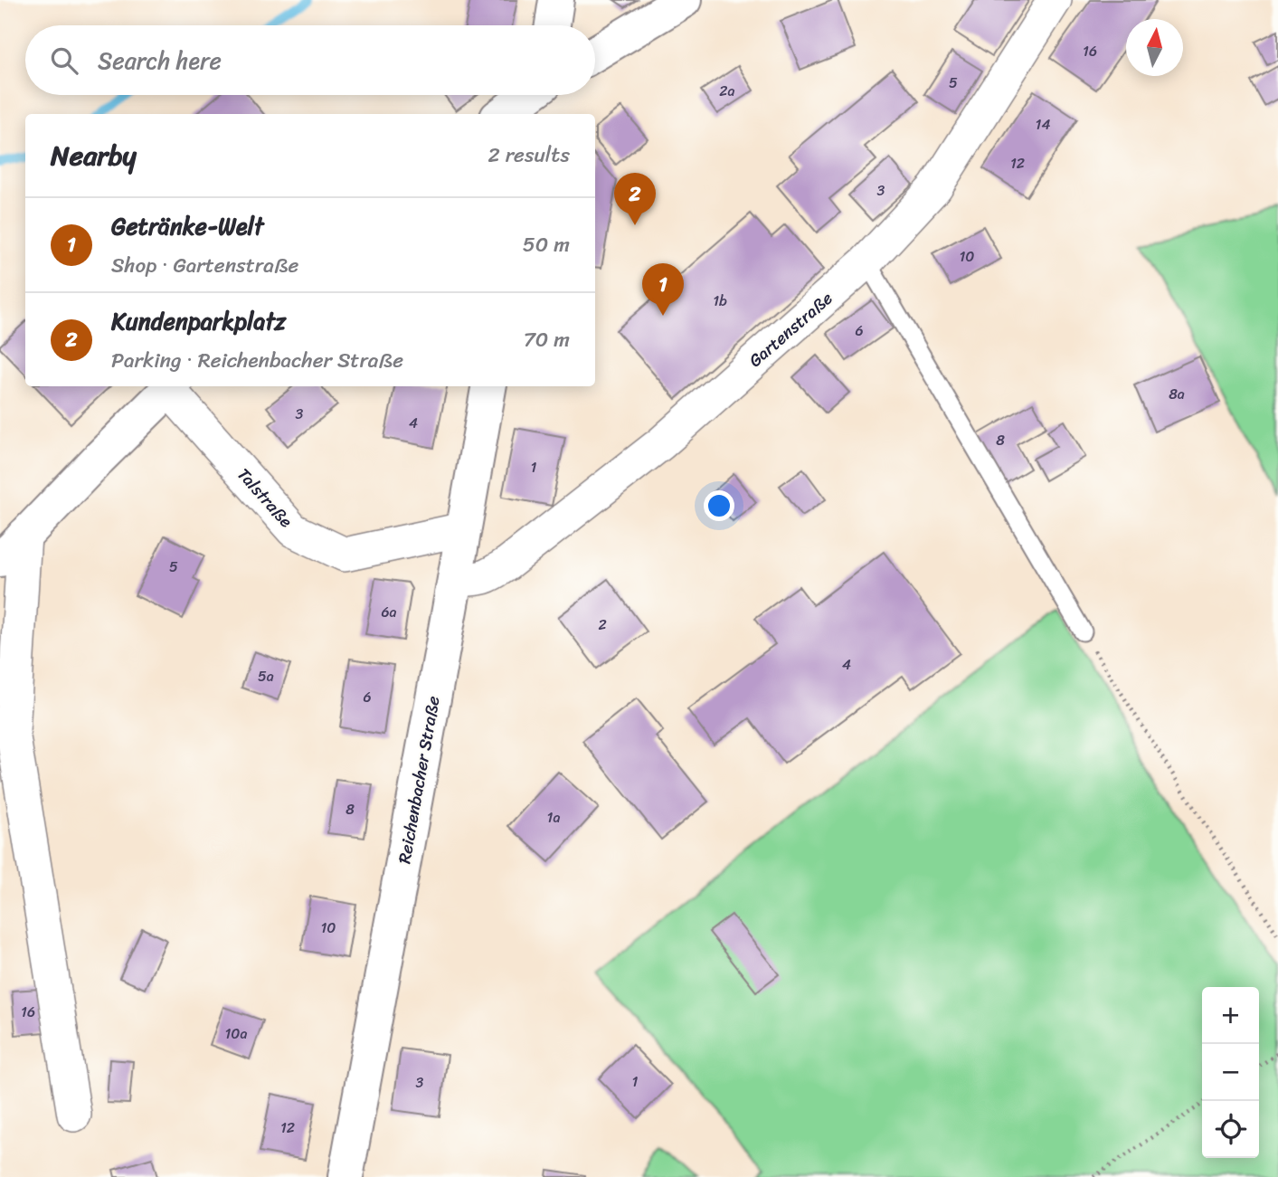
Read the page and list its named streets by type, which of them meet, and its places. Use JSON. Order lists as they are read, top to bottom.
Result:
{
  "streets": {
    "street": ["Gartenstraße", "Talstraße", "Reichenbacher Straße"]
  },
  "crossings": [
    ["Gartenstraße", "Reichenbacher Straße"],
    ["Talstraße", "Reichenbacher Straße"]
  ],
  "house_numbers": [
    "16",
    "5",
    "2a",
    "14",
    "12",
    "3",
    "10",
    "1b",
    "6",
    "8a",
    "3",
    "4",
    "8",
    "1",
    "5",
    "6a",
    "2",
    "4",
    "5a",
    "6",
    "8",
    "1a",
    "10",
    "16",
    "10a",
    "1",
    "3",
    "12"
  ],
  "north": "top",
  "page": {
    "search": "Search here",
    "heading": ["Nearby", "2 results"],
    "pins": ["2", "1"],
    "list": [
      {
        "mark": "1",
        "name": "Getränke-Welt",
        "note": "Shop · Gartenstraße",
        "value": "50 m"
      },
      {
        "mark": "2",
        "name": "Kundenparkplatz",
        "note": "Parking · Reichenbacher Straße",
        "value": "70 m"
      }
    ],
    "map_buttons": ["+", "−"]
  }
}
